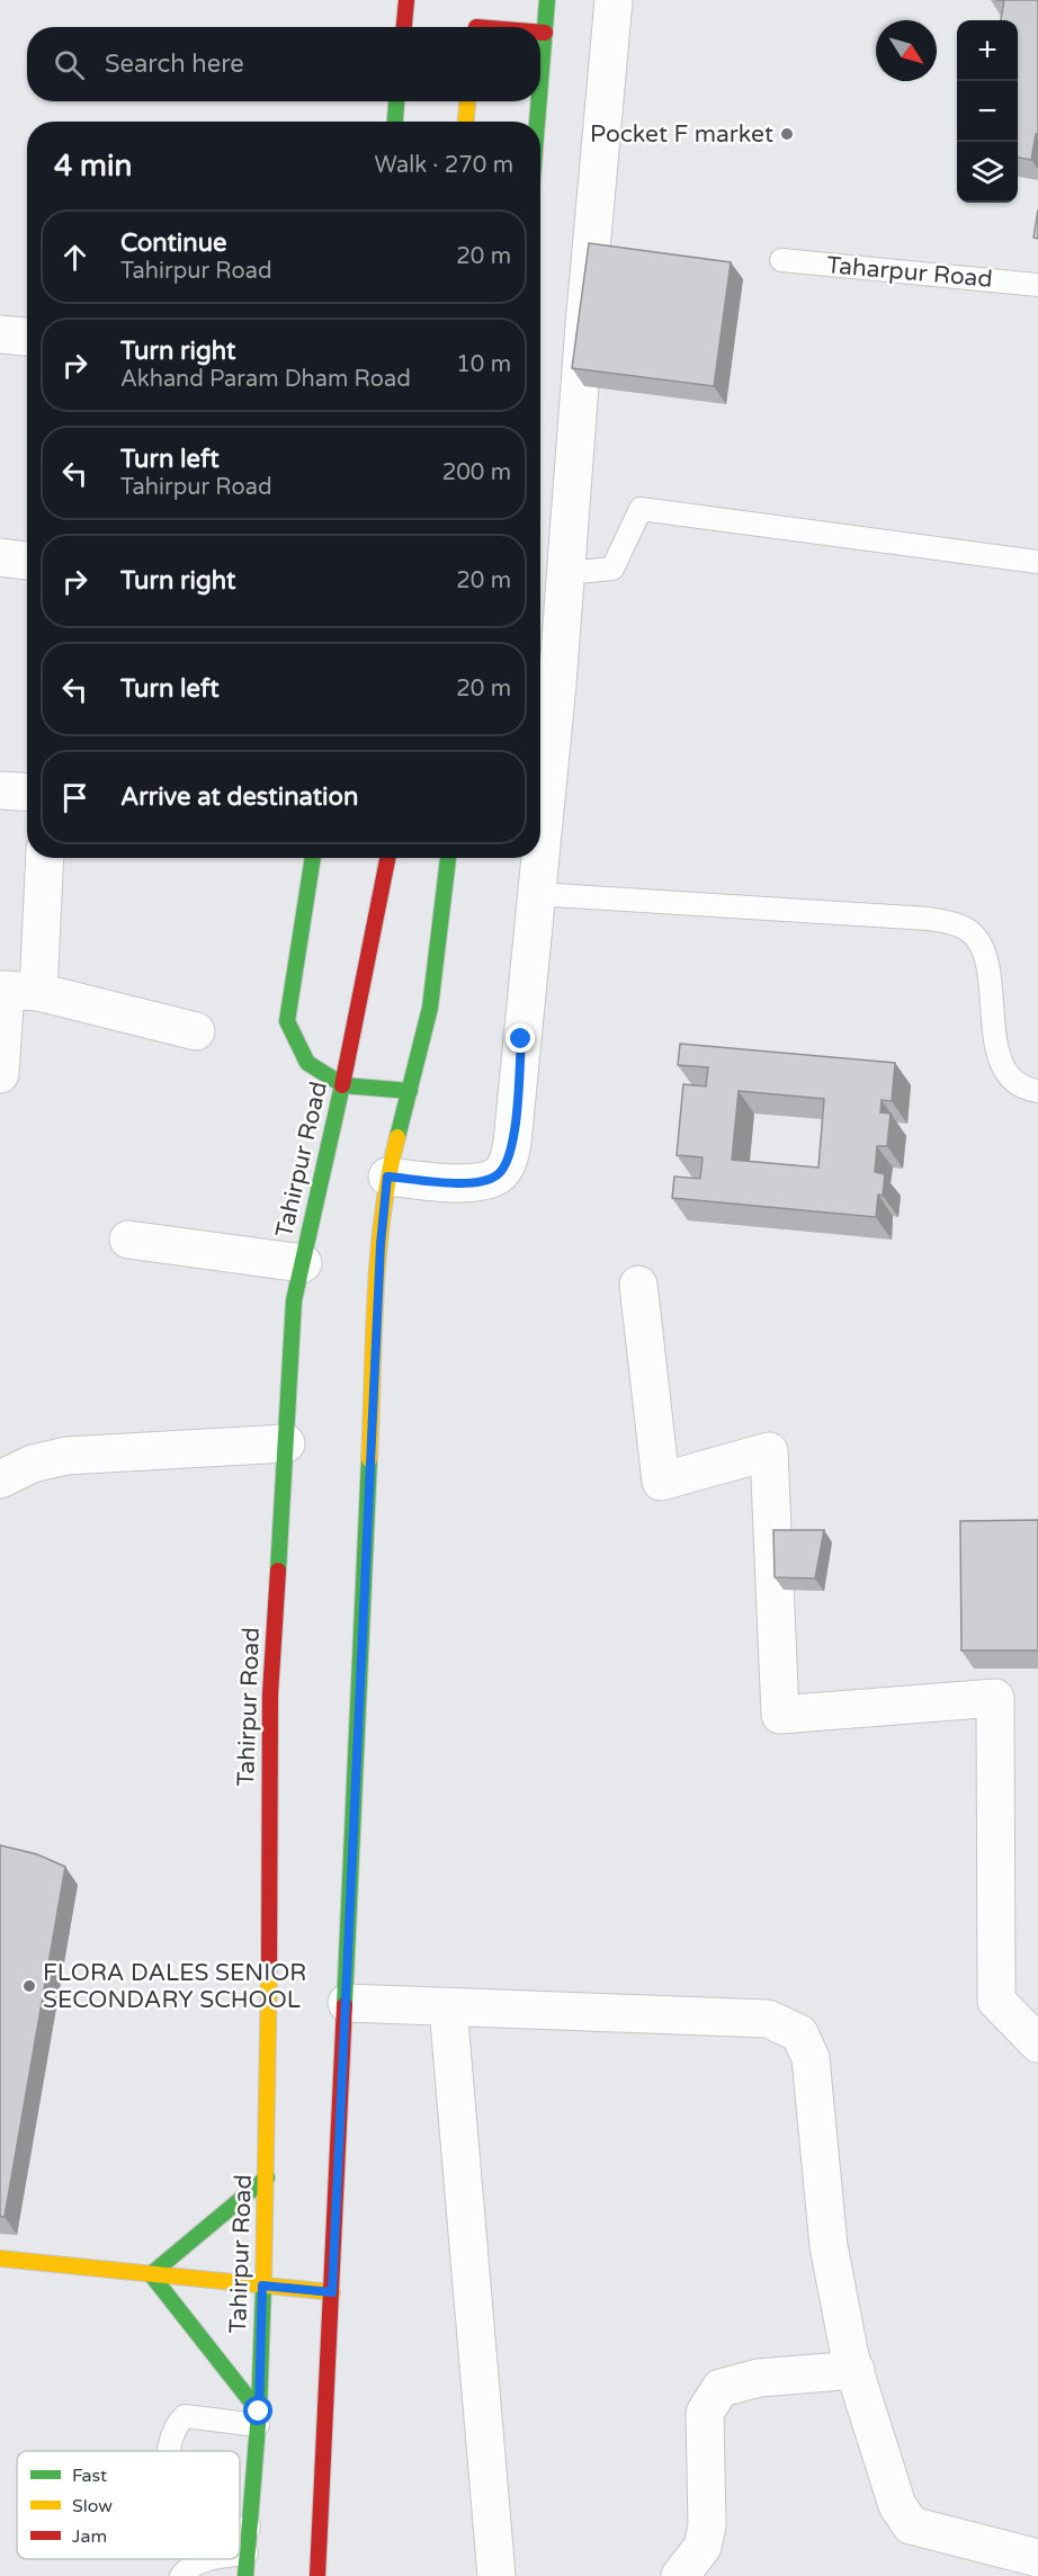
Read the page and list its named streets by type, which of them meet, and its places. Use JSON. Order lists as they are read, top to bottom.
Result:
{
  "streets": {
    "main road": ["Tahirpur Road"],
    "lane": ["Taharpur Road"]
  },
  "places": ["Pocket F market", "FLORA DALES SENIOR SECONDARY SCHOOL"],
  "legend": ["Fast", "Slow", "Jam"],
  "north": "bottom right",
  "page": {
    "map_buttons": ["+", "−"],
    "search": "Search here",
    "heading": ["4 min", "Walk · 270 m"],
    "list": [
      ["Continue", "Tahirpur Road", "20 m"],
      ["Turn right", "Akhand Param Dham Road", "10 m"],
      ["Turn left", "Tahirpur Road", "200 m"],
      ["Turn right", "20 m"],
      ["Turn left", "20 m"],
      "Arrive at destination"
    ]
  }
}
